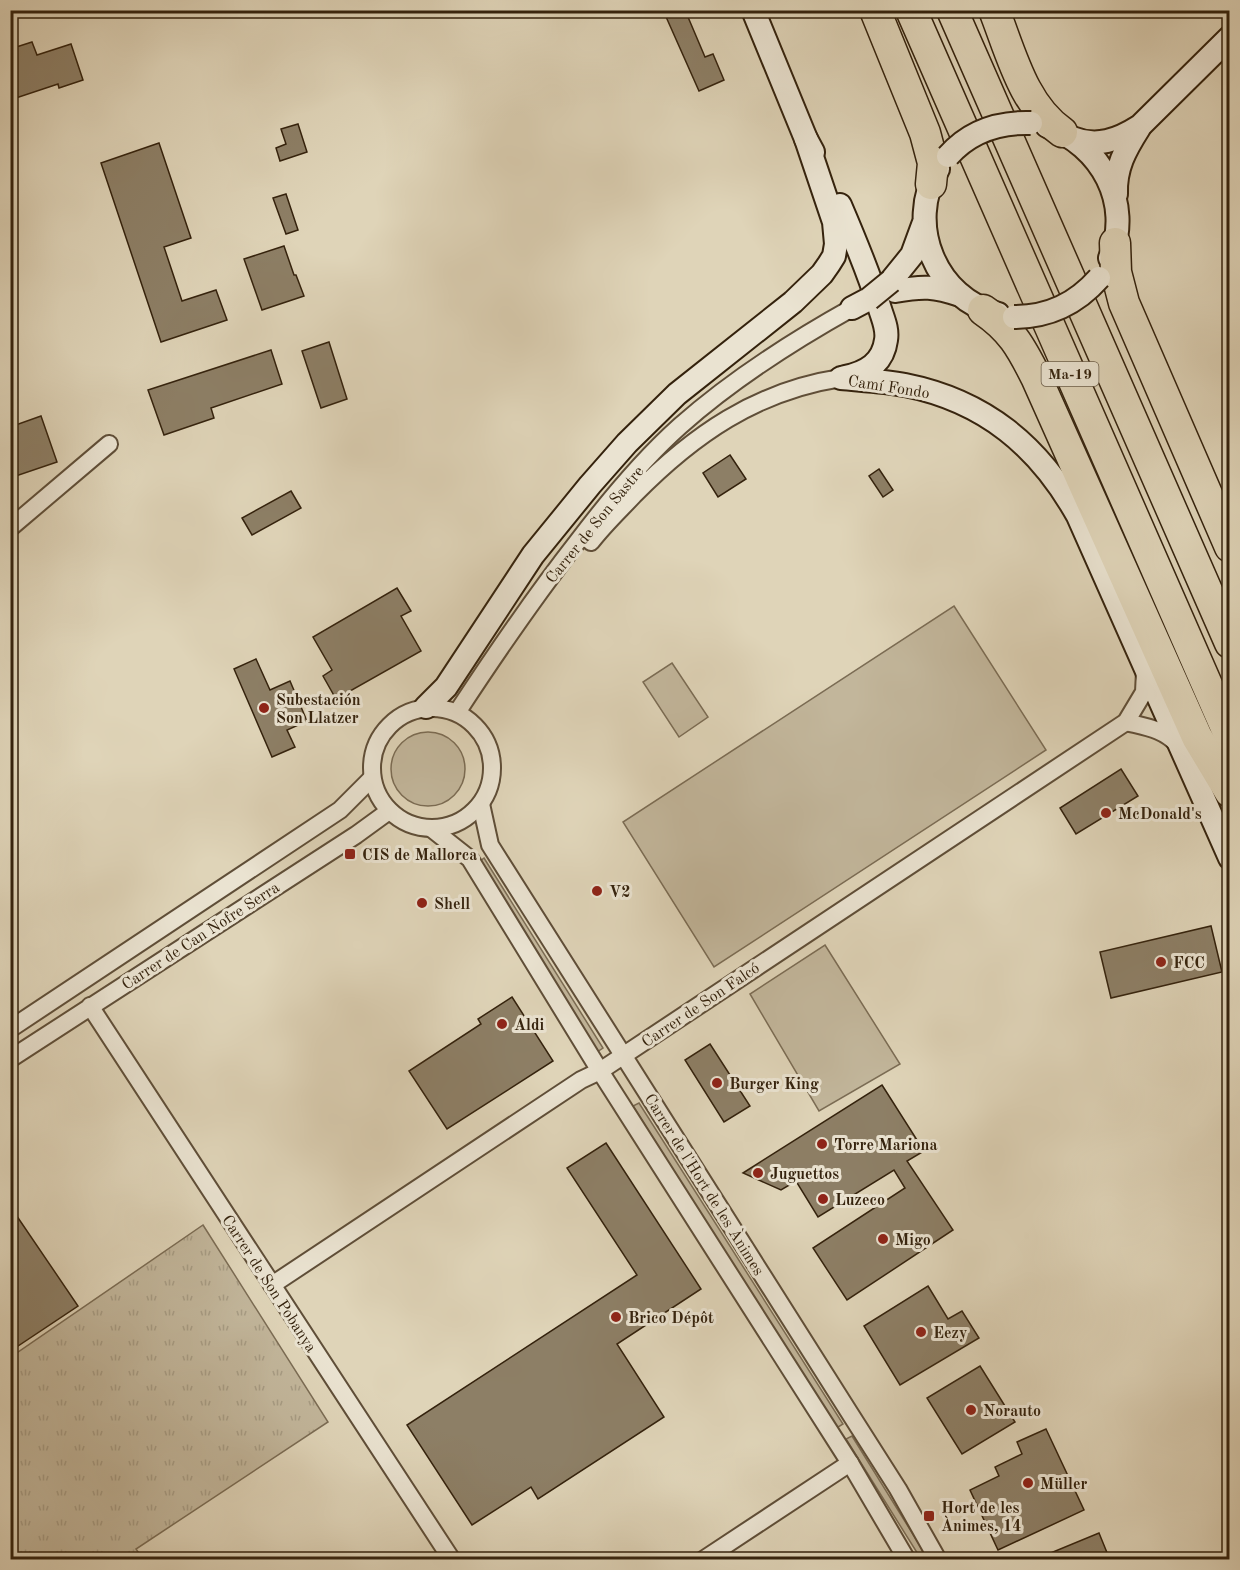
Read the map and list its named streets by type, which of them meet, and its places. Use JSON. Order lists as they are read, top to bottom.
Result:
{
  "streets": {
    "highway": ["Ma-19"],
    "street": [
      "Camí Fondo",
      "Carrer de Son Sastre",
      "Carrer de Can Nofre Serra",
      "Carrer de Son Falcó",
      "Carrer de l'Hort de les Ànimes",
      "Carrer de Son Pobanya"
    ]
  },
  "crossings": [
    ["Camí Fondo", "Carrer de Son Sastre"],
    ["Carrer de Son Sastre", "Carrer de Can Nofre Serra"],
    ["Carrer de Son Sastre", "Carrer de l'Hort de les Ànimes"],
    ["Carrer de Can Nofre Serra", "Carrer de l'Hort de les Ànimes"],
    ["Carrer de Can Nofre Serra", "Carrer de Son Pobanya"],
    ["Carrer de Son Falcó", "Carrer de l'Hort de les Ànimes"],
    ["Carrer de Son Falcó", "Carrer de Son Pobanya"]
  ],
  "places": {
    "other": [
      "Subestación Son Llatzer",
      "McDonald's",
      "V2",
      "Shell",
      "FCC",
      "Aldi",
      "Burger King",
      "Torre Mariona",
      "Juguettos",
      "Luzeco",
      "Migo",
      "Brico Dépôt",
      "Eezy",
      "Norauto",
      "Müller"
    ],
    "transit": ["CIS de Mallorca", "Hort de les Ànimes, 14"]
  }
}
